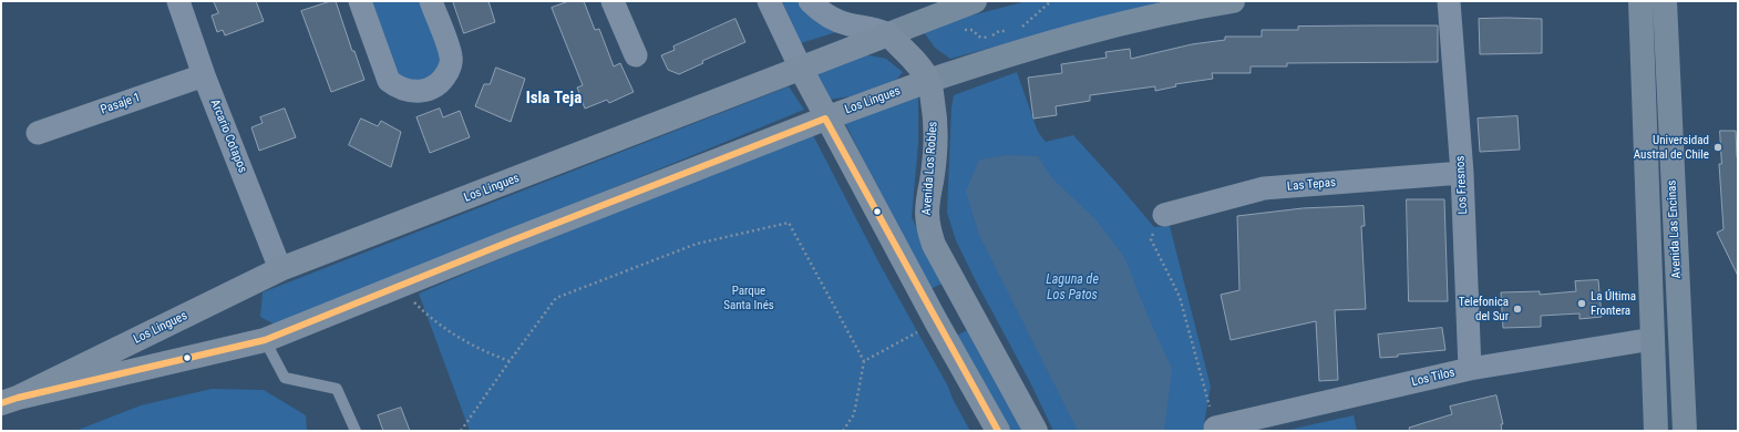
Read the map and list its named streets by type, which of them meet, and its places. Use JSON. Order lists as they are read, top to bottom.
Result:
{
  "streets": {
    "main road": ["Los Lingues", "Avenida Los Robles"],
    "street": [
      "Pasaje 1",
      "Arcario Cotapos",
      "Las Tepas",
      "Los Fresnos",
      "Avenida Las Encinas",
      "Los Tilos"
    ]
  },
  "crossings": [
    ["Los Lingues", "Arcario Cotapos"],
    ["Los Lingues", "Avenida Los Robles"],
    ["Pasaje 1", "Arcario Cotapos"],
    ["Las Tepas", "Los Fresnos"],
    ["Los Fresnos", "Los Tilos"],
    ["Avenida Las Encinas", "Los Tilos"]
  ],
  "districts": ["Isla Teja"],
  "water": ["Laguna de Los Patos"],
  "parks": ["Parque Santa Inés"],
  "places": ["Universidad Austral de Chile", "La Última Frontera", "Telefonica del Sur"]
}
